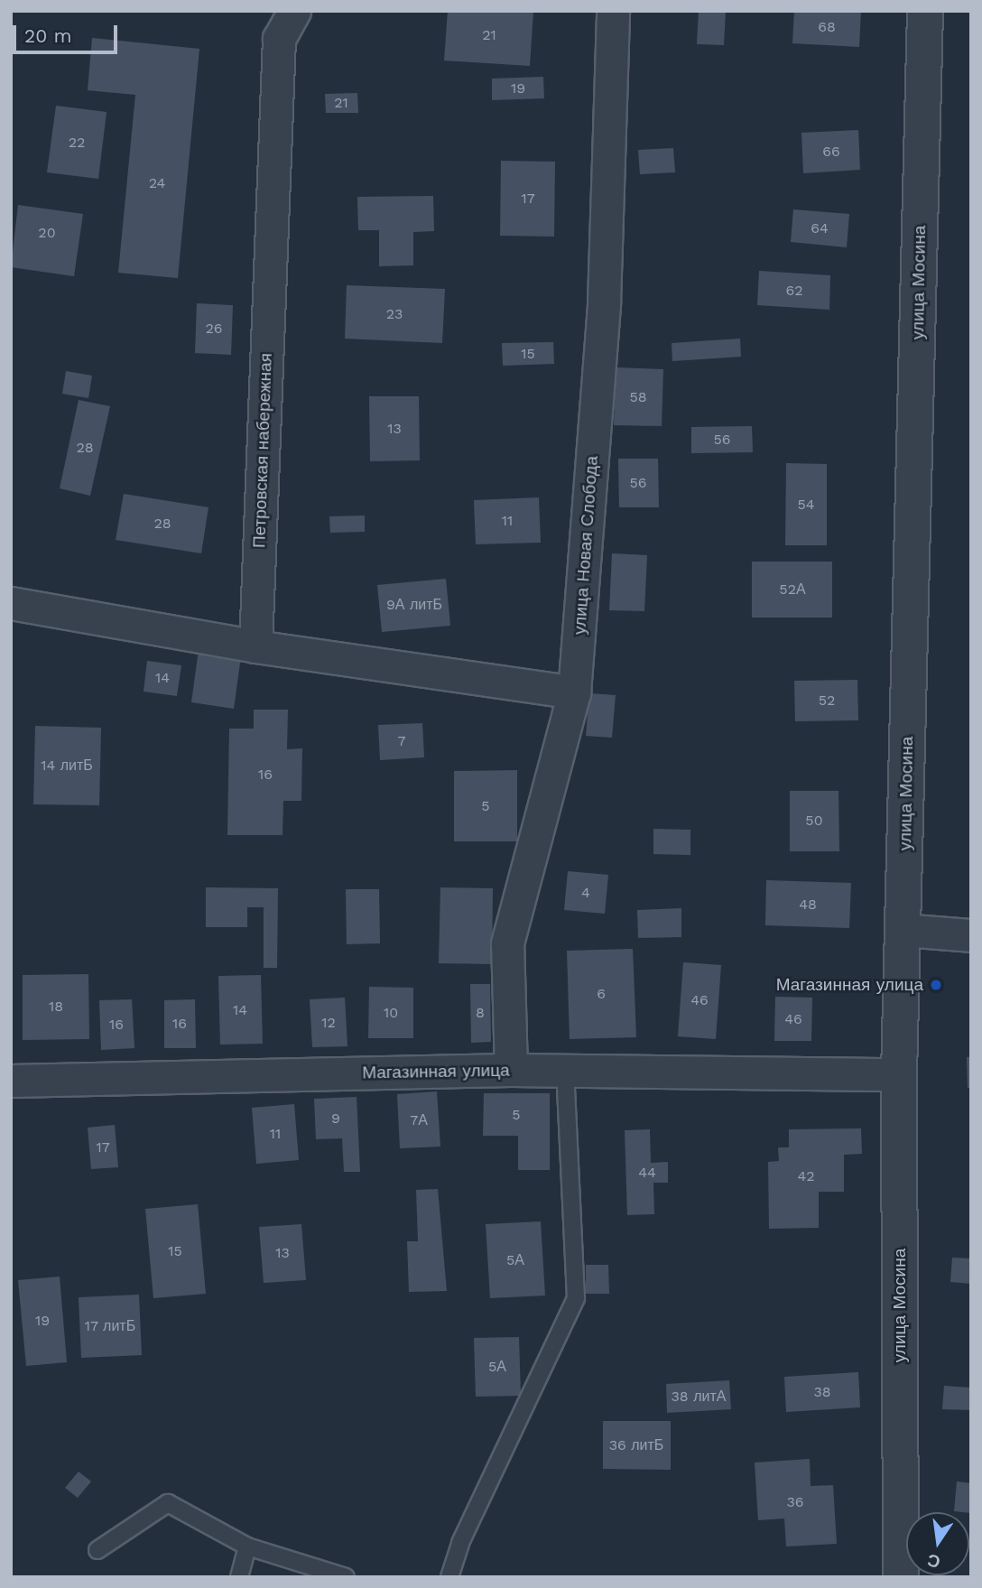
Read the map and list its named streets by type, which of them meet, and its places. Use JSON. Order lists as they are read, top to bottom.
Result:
{
  "streets": {
    "street": [
      "улица Мосина",
      "Петровская набережная",
      "улица Новая Слобода",
      "Магазинная улица"
    ]
  },
  "crossings": [
    ["улица Мосина", "Магазинная улица"],
    ["улица Новая Слобода", "Магазинная улица"]
  ],
  "places": ["Магазинная улица"],
  "house_numbers": [
    "68",
    "21",
    "19",
    "21",
    "22",
    "66",
    "24",
    "17",
    "64",
    "20",
    "62",
    "23",
    "26",
    "15",
    "58",
    "13",
    "56",
    "28",
    "56",
    "54",
    "11",
    "28",
    "52А",
    "9А литБ",
    "14",
    "52",
    "7",
    "14 литБ",
    "16",
    "5",
    "50",
    "4",
    "48",
    "6",
    "46",
    "18",
    "14",
    "10",
    "8",
    "46",
    "12",
    "16",
    "16",
    "5",
    "9",
    "7А",
    "11",
    "17",
    "44",
    "42",
    "15",
    "13",
    "5А",
    "19",
    "17 литБ",
    "5А",
    "38",
    "38 литА",
    "36 литБ",
    "36"
  ],
  "scale_bar": "20 m",
  "north": "bottom"
}
